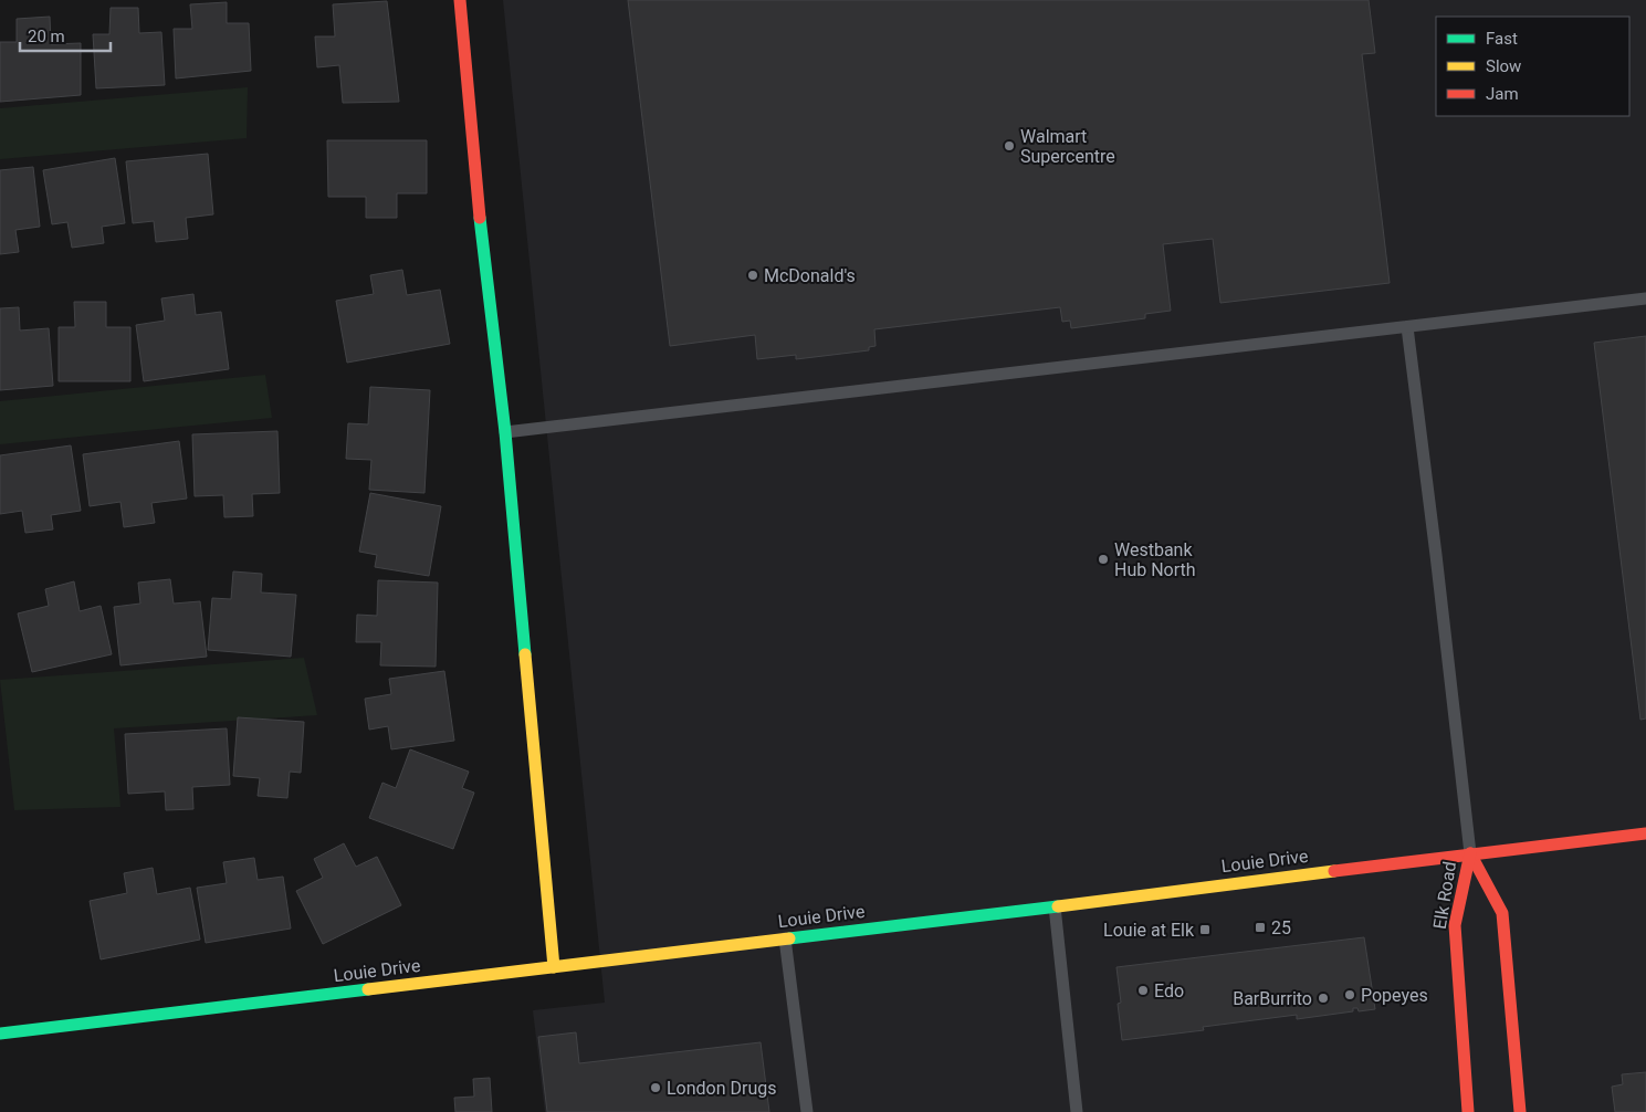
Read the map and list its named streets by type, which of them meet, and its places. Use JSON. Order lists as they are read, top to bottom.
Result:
{
  "streets": {
    "street": ["Louie Drive", "Elk Road"]
  },
  "crossings": [
    ["Louie Drive", "Elk Road"]
  ],
  "places": {
    "other": [
      "Walmart Supercentre",
      "McDonald's",
      "Westbank Hub North",
      "Edo",
      "Popeyes",
      "BarBurrito",
      "London Drugs"
    ],
    "transit": ["25", "Louie at Elk"]
  },
  "legend": ["Fast", "Slow", "Jam"],
  "scale_bar": "20 m"
}
